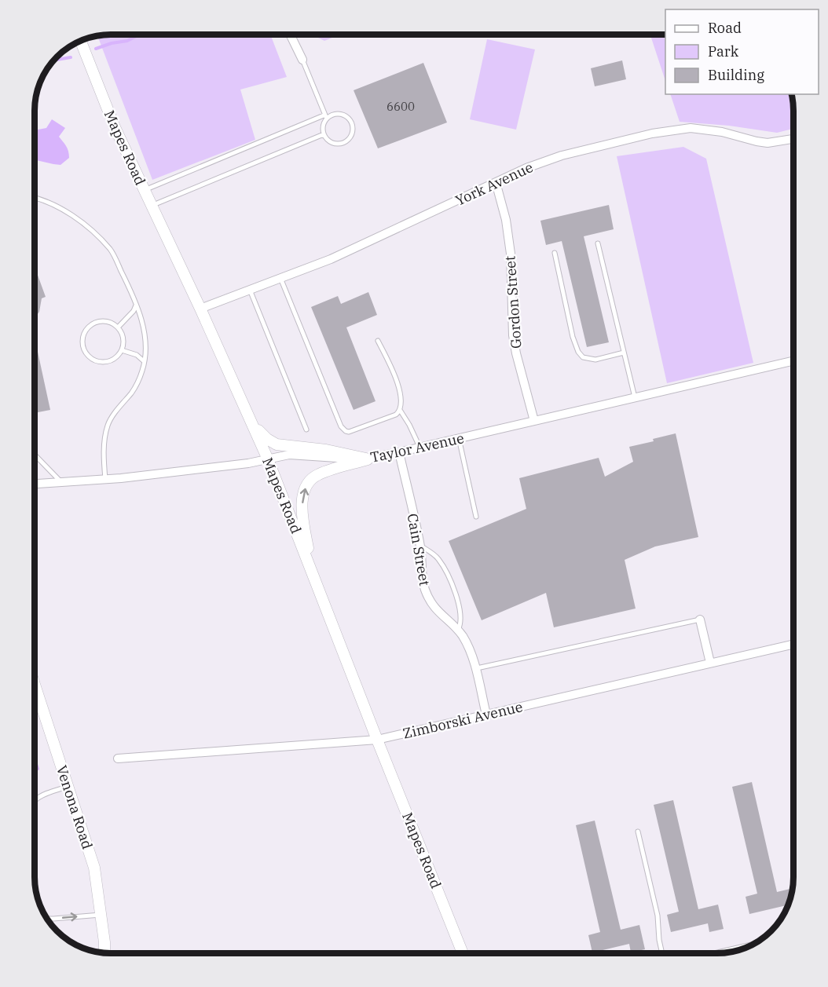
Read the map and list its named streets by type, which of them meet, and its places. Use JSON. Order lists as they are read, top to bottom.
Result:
{
  "streets": {
    "street": [
      "Mapes Road",
      "York Avenue",
      "Gordon Street",
      "Taylor Avenue",
      "Cain Street",
      "Zimborski Avenue",
      "Venona Road"
    ]
  },
  "crossings": [
    ["Mapes Road", "York Avenue"],
    ["Mapes Road", "Taylor Avenue"],
    ["Mapes Road", "Zimborski Avenue"],
    ["York Avenue", "Gordon Street"],
    ["Gordon Street", "Taylor Avenue"],
    ["Taylor Avenue", "Cain Street"],
    ["Cain Street", "Zimborski Avenue"]
  ],
  "house_numbers": ["6600"],
  "legend": ["Road", "Park", "Building"]
}
